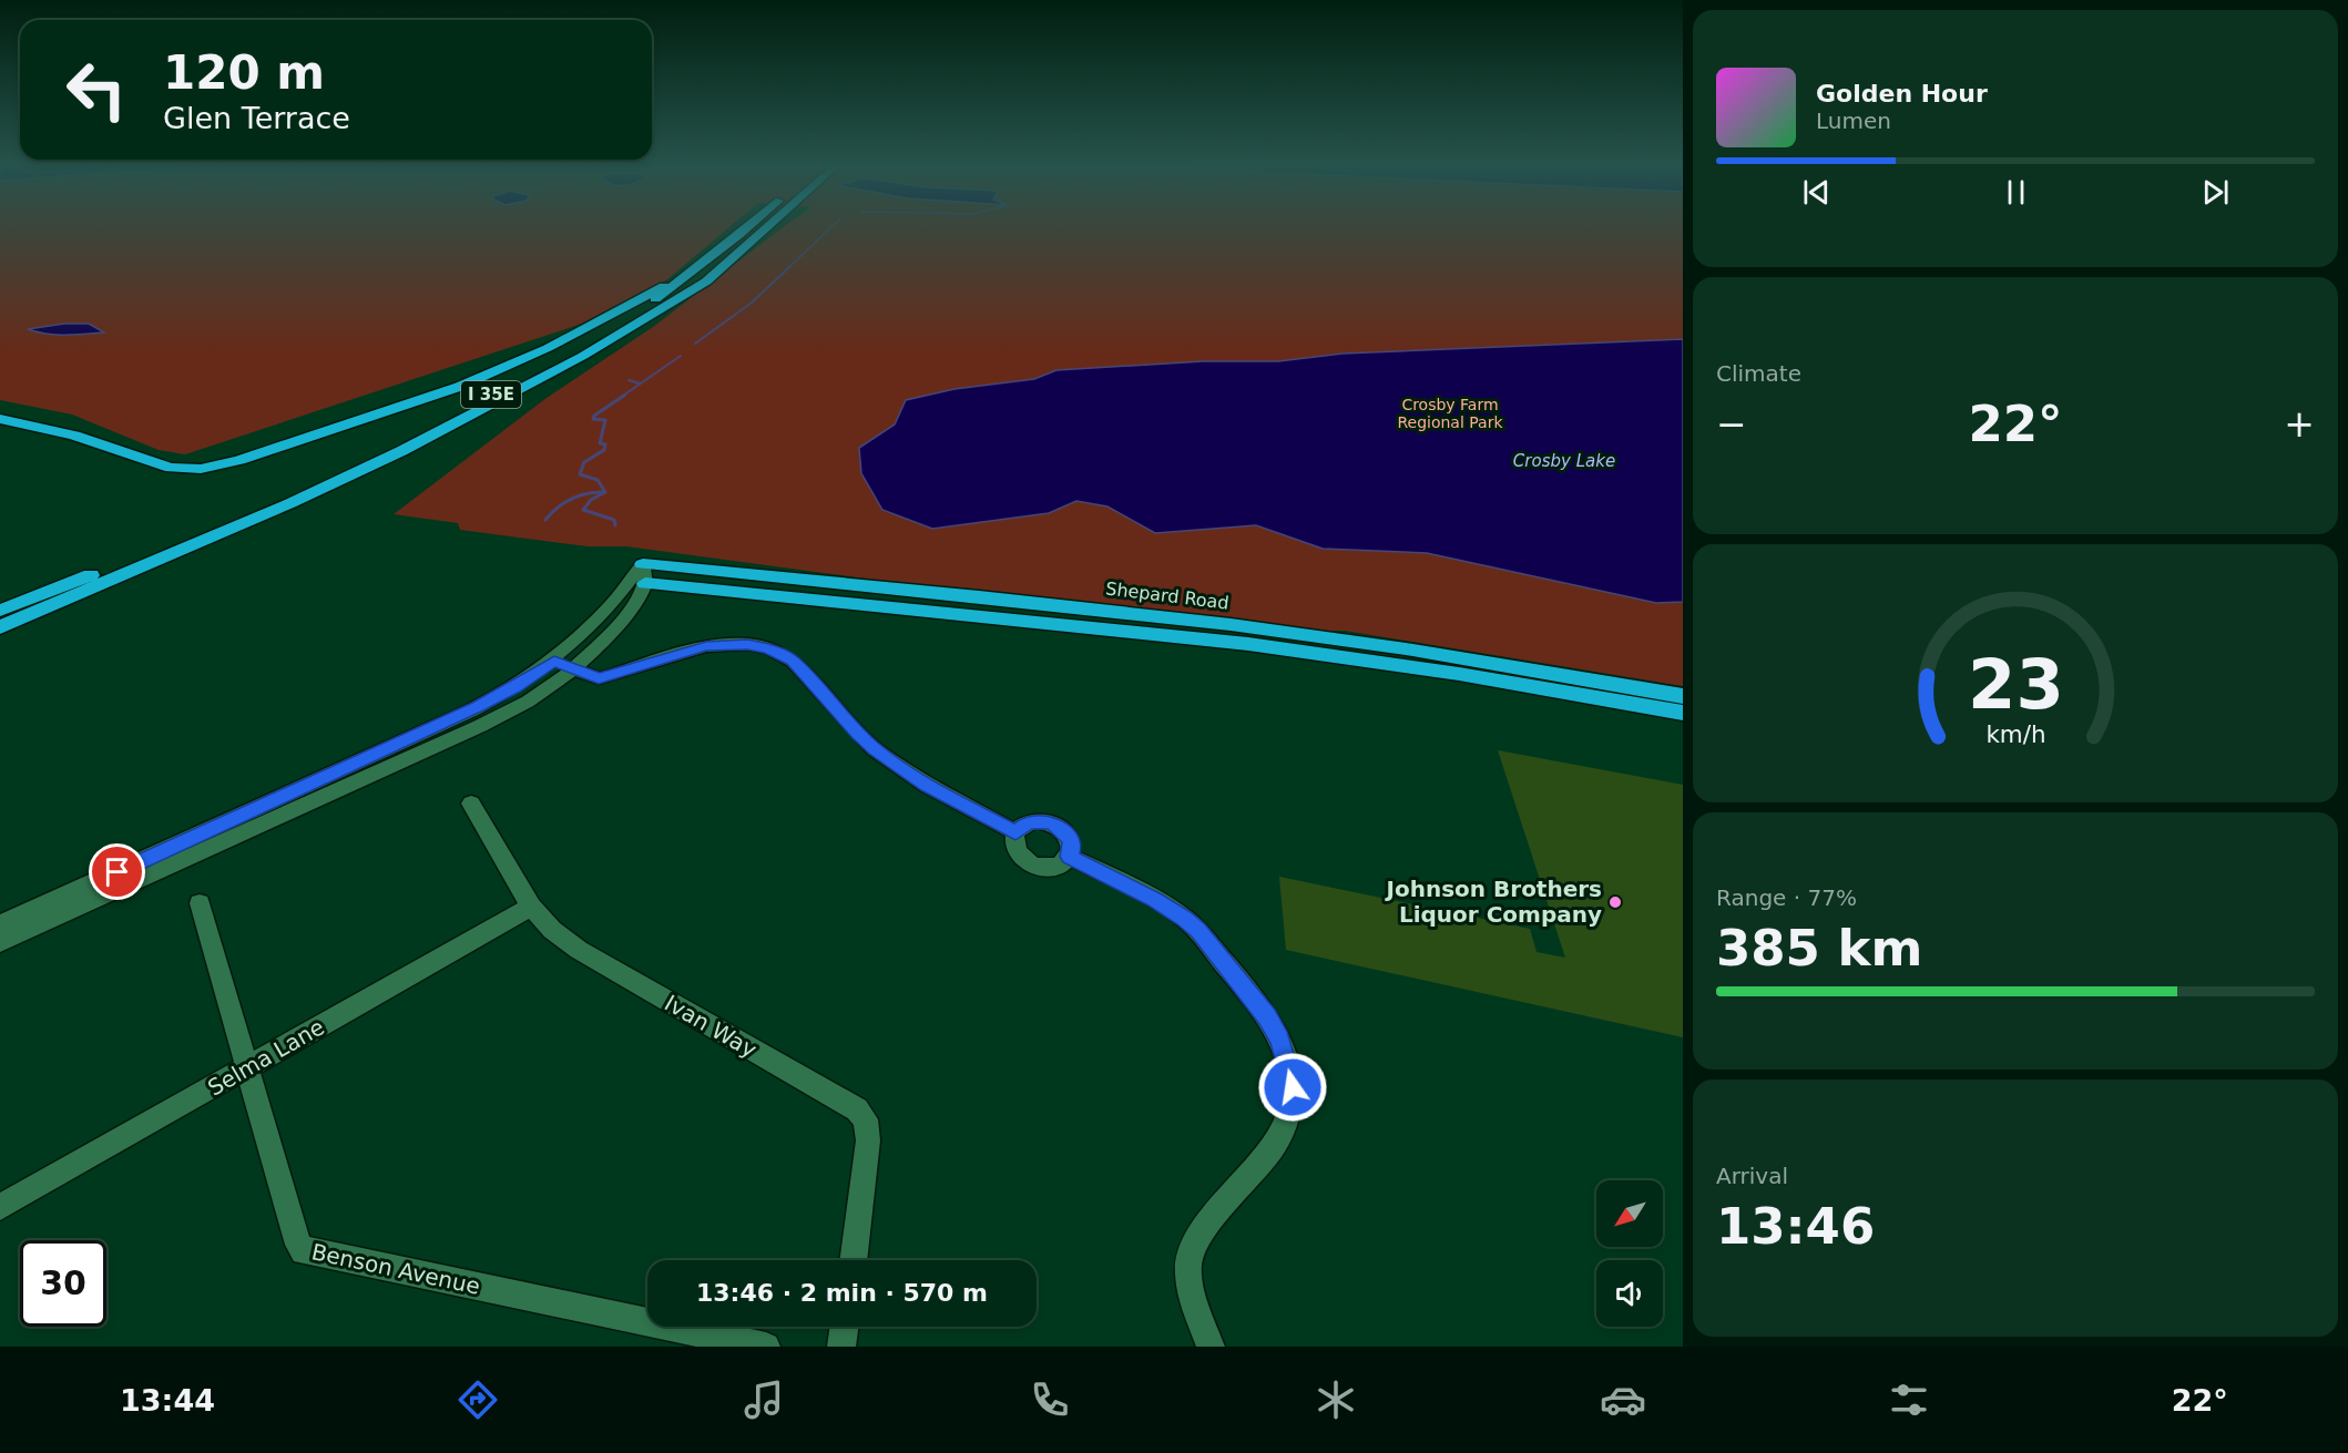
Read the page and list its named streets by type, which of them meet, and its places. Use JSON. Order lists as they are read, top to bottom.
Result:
{
  "streets": {
    "highway": ["I 35E", "Shepard Road"],
    "street": ["Ivan Way", "Selma Lane", "Benson Avenue"]
  },
  "crossings": [
    ["Ivan Way", "Selma Lane"],
    ["Selma Lane", "Benson Avenue"]
  ],
  "water": ["Crosby Lake"],
  "parks": ["Crosby Farm Regional Park"],
  "places": ["Johnson Brothers Liquor Company"],
  "north": "bottom left",
  "page": {
    "turn": ["120 m", "Glen Terrace"],
    "song": ["Golden Hour", "Lumen"],
    "tile": [
      "Climate",
      ["Range · 77%", "385 km"],
      ["Arrival", "13:46"]
    ],
    "heat": ["−", "22°", "+"],
    "limit": "30",
    "trip": "13:46 · 2 min · 570 m",
    "tabs": ["13:44", "22°"],
    "gauge": ["23", "km/h"]
  }
}
